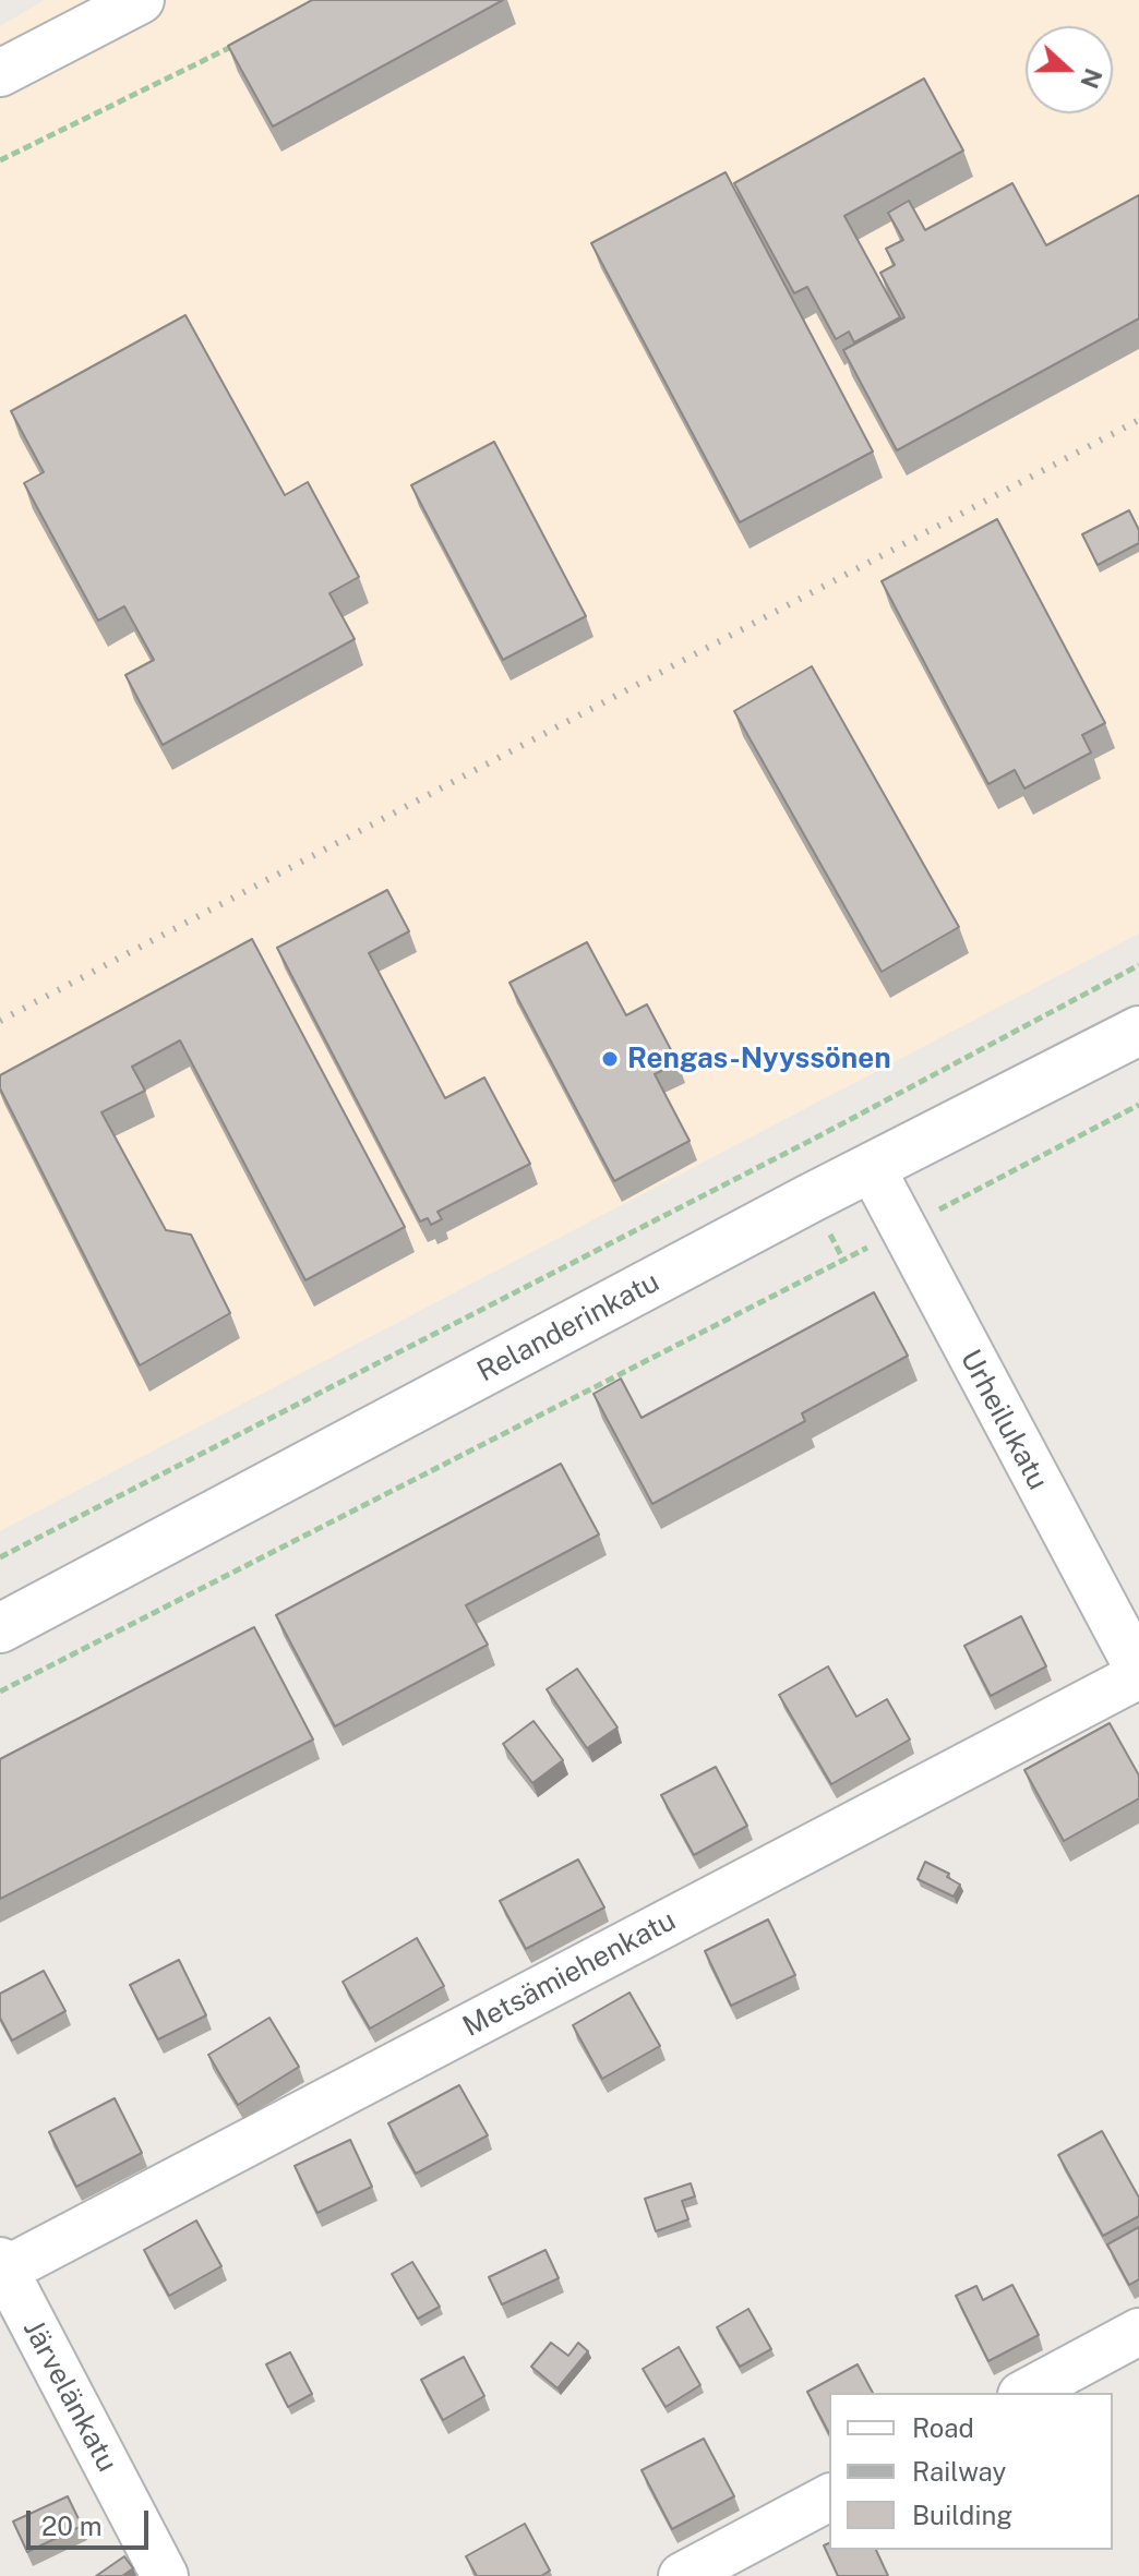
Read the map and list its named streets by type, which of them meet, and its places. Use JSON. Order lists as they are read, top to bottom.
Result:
{
  "streets": {
    "main road": ["Relanderinkatu"],
    "street": ["Urheilukatu", "Metsämiehenkatu", "Järvelänkatu"]
  },
  "crossings": [
    ["Relanderinkatu", "Urheilukatu"],
    ["Urheilukatu", "Metsämiehenkatu"],
    ["Metsämiehenkatu", "Järvelänkatu"]
  ],
  "places": ["Rengas-Nyyssönen"],
  "legend": ["Road", "Railway", "Building"],
  "scale_bar": "20 m",
  "north": "right"
}
